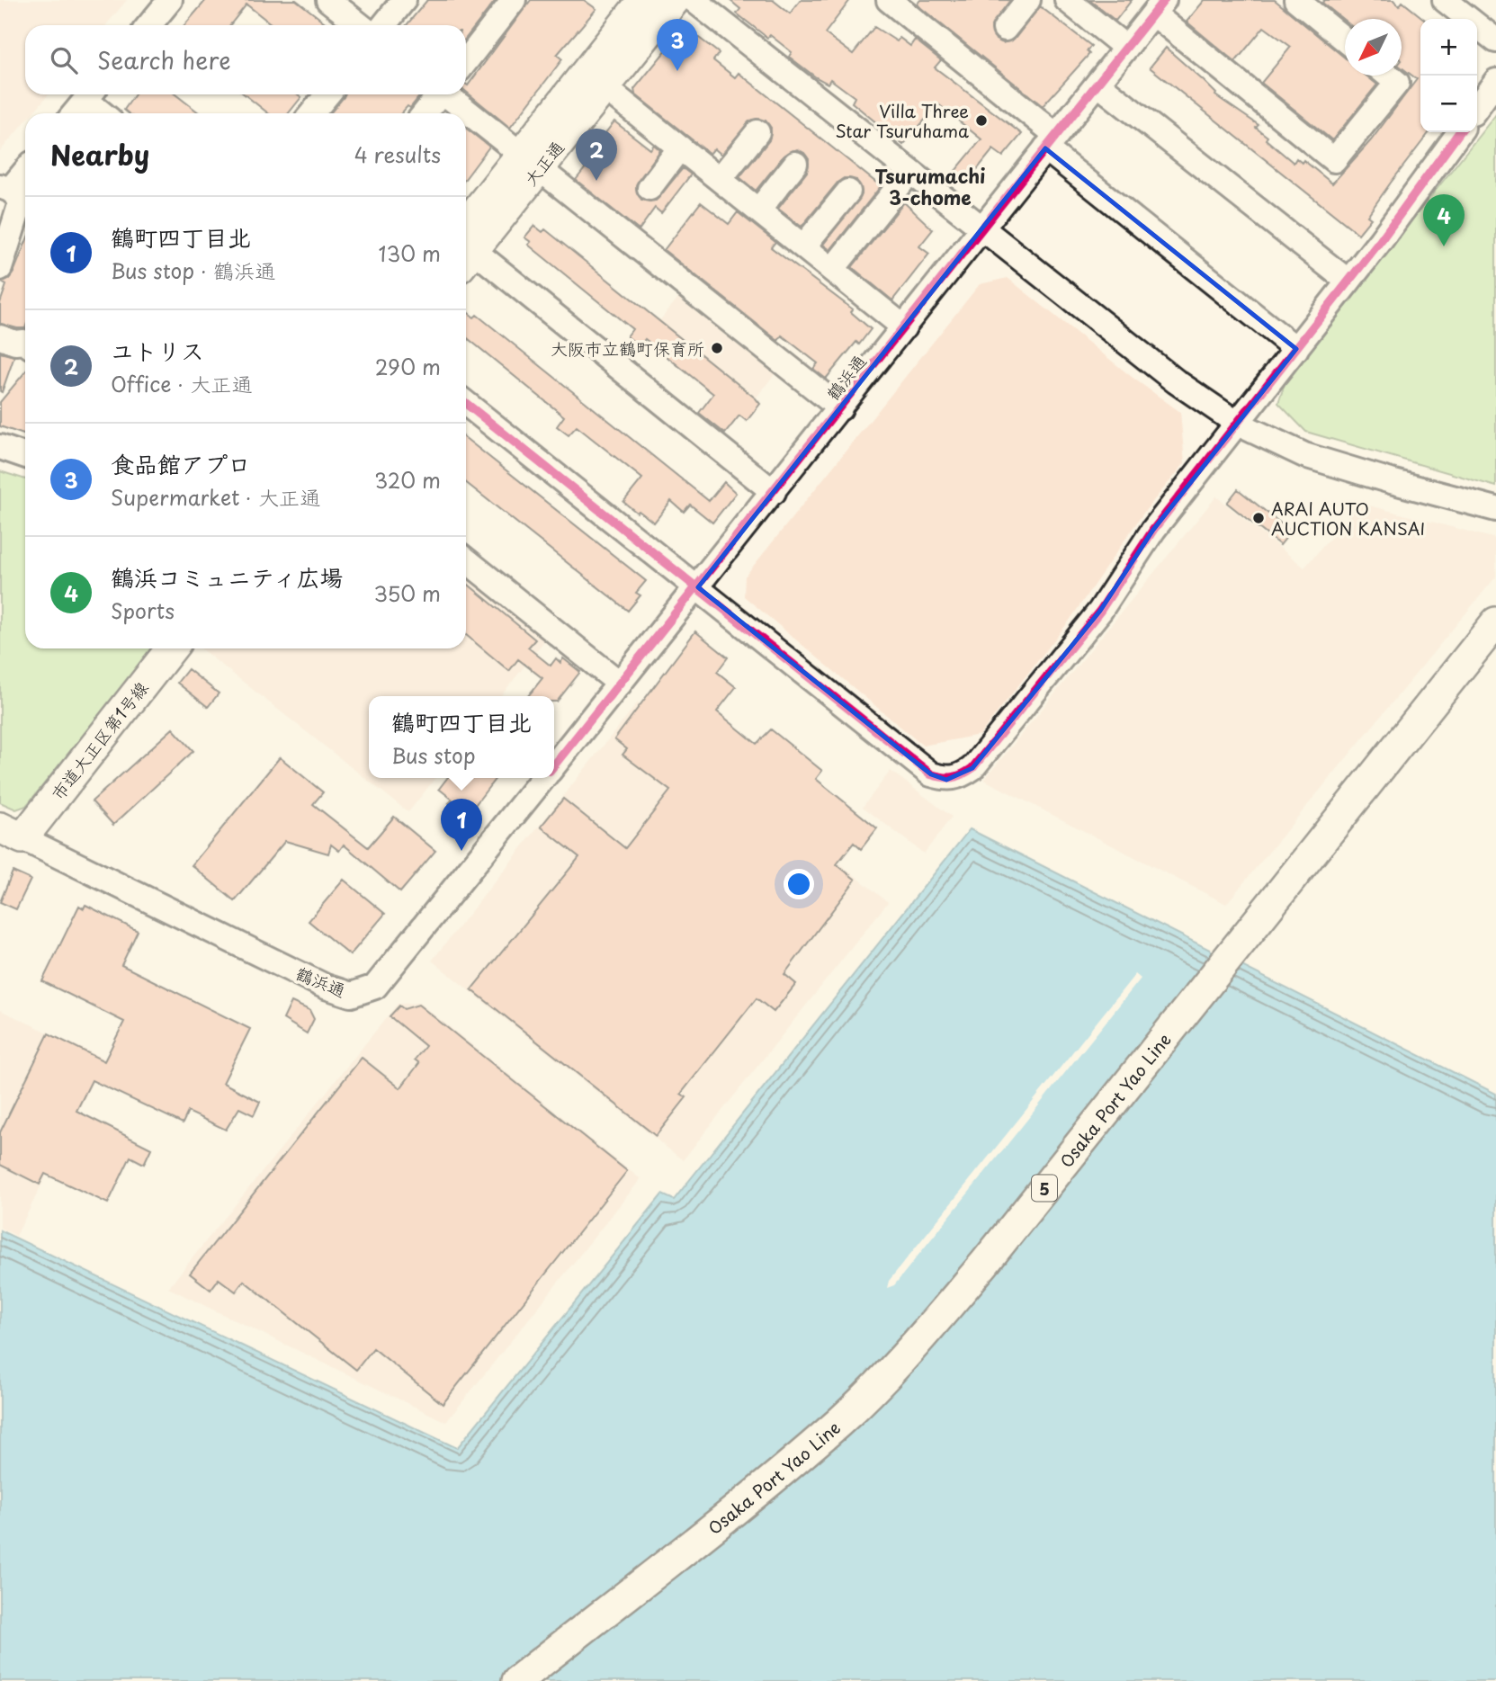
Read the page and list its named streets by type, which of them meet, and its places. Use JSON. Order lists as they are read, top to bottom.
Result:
{
  "streets": {
    "main road": [
      "大正通",
      "市道大正区第1号線",
      "Osaka Port Yao Line",
      "5"
    ],
    "street": ["鶴浜通"]
  },
  "crossings": [
    ["鶴浜通", "市道大正区第1号線"]
  ],
  "districts": ["Tsurumachi 3-chome"],
  "places": ["Villa Three Star Tsuruhama", "大阪市立鶴町保育所", "ARAI AUTO AUCTION KANSAI"],
  "north": "bottom left",
  "page": {
    "map_buttons": ["+", "−"],
    "pins": [
      "3",
      "2",
      "4",
      "1"
    ],
    "search": "Search here",
    "heading": ["Nearby", "4 results"],
    "list": [
      {
        "mark": "1",
        "name": "鶴町四丁目北",
        "note": "Bus stop · 鶴浜通",
        "value": "130 m"
      },
      {
        "mark": "2",
        "name": "ユトリス",
        "note": "Office · 大正通",
        "value": "290 m"
      },
      {
        "mark": "3",
        "name": "食品館アプロ",
        "note": "Supermarket · 大正通",
        "value": "320 m"
      },
      {
        "mark": "4",
        "name": "鶴浜コミュニティ広場",
        "note": "Sports",
        "value": "350 m"
      }
    ],
    "popup": ["鶴町四丁目北", "Bus stop"]
  }
}
